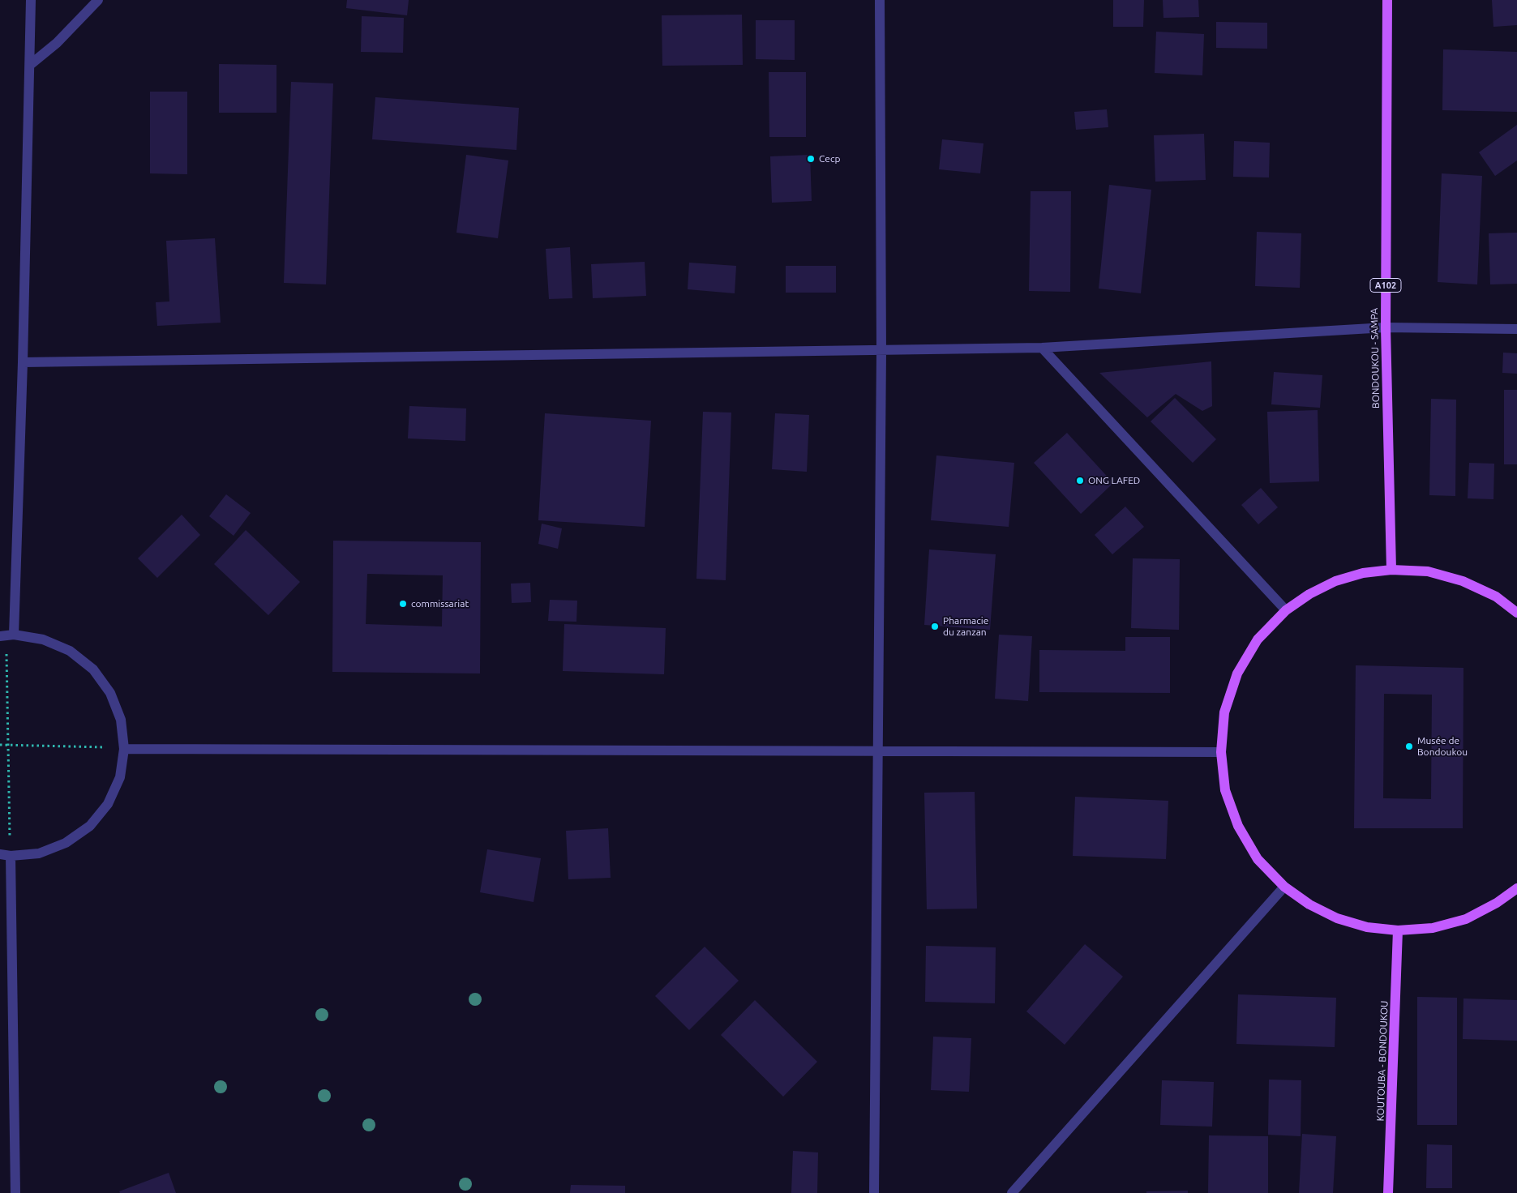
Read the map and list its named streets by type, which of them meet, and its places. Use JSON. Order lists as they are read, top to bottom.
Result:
{
  "streets": {
    "main road": ["A102", "BONDOUKOU - SAMPA", "KOUTOUBA - BONDOUKOU"]
  },
  "places": [
    "Cecp",
    "ONG LAFED",
    "commissariat",
    "Pharmacie du zanzan",
    "Musée de Bondoukou"
  ]
}
